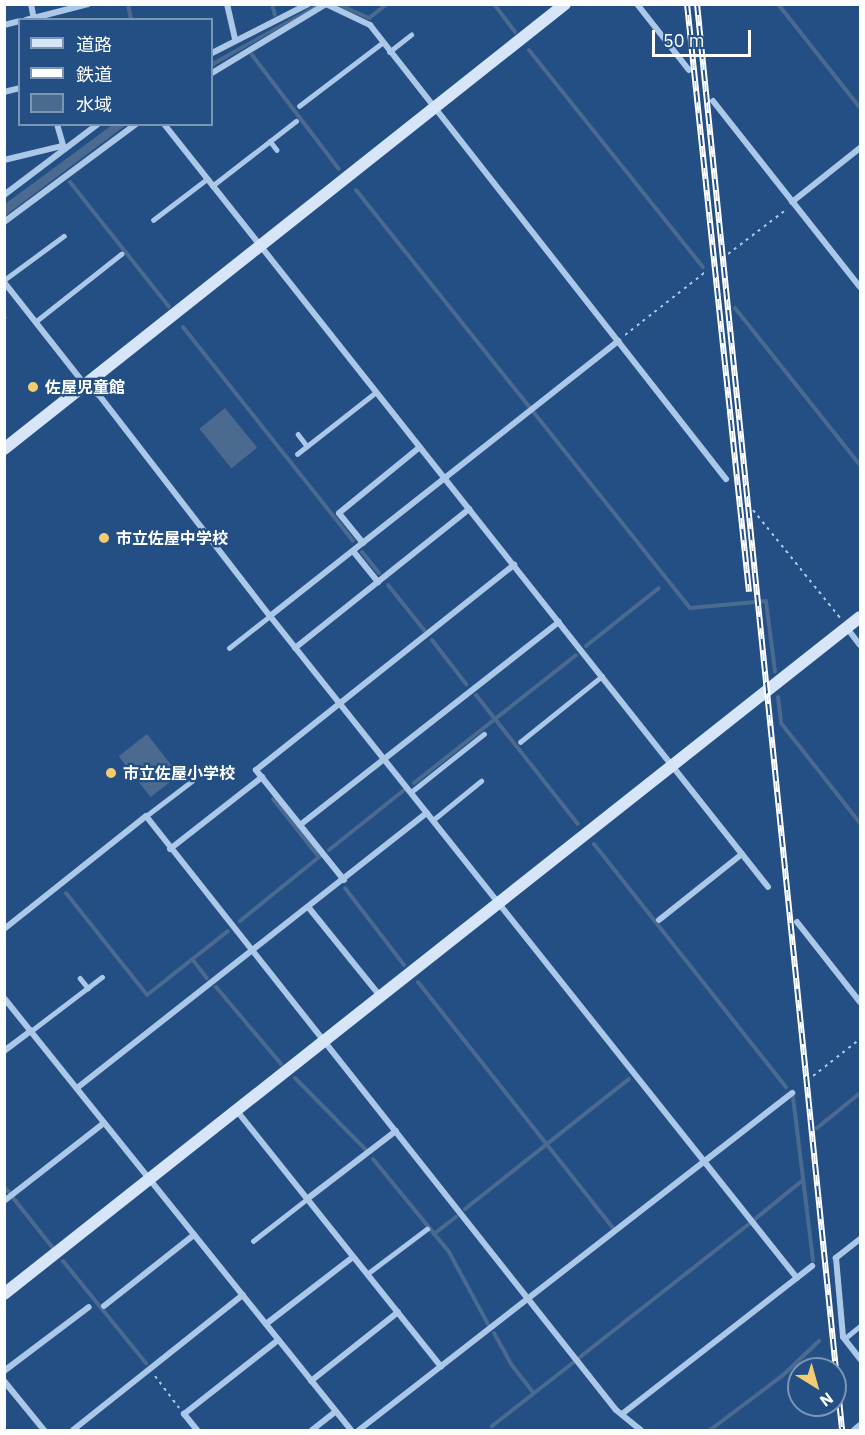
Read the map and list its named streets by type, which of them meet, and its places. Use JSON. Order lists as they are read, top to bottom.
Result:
{
  "places": ["佐屋児童館", "市立佐屋中学校", "市立佐屋小学校"],
  "legend": ["道路", "鉄道", "水域"],
  "scale_bar": "50 m",
  "north": "bottom right"
}
